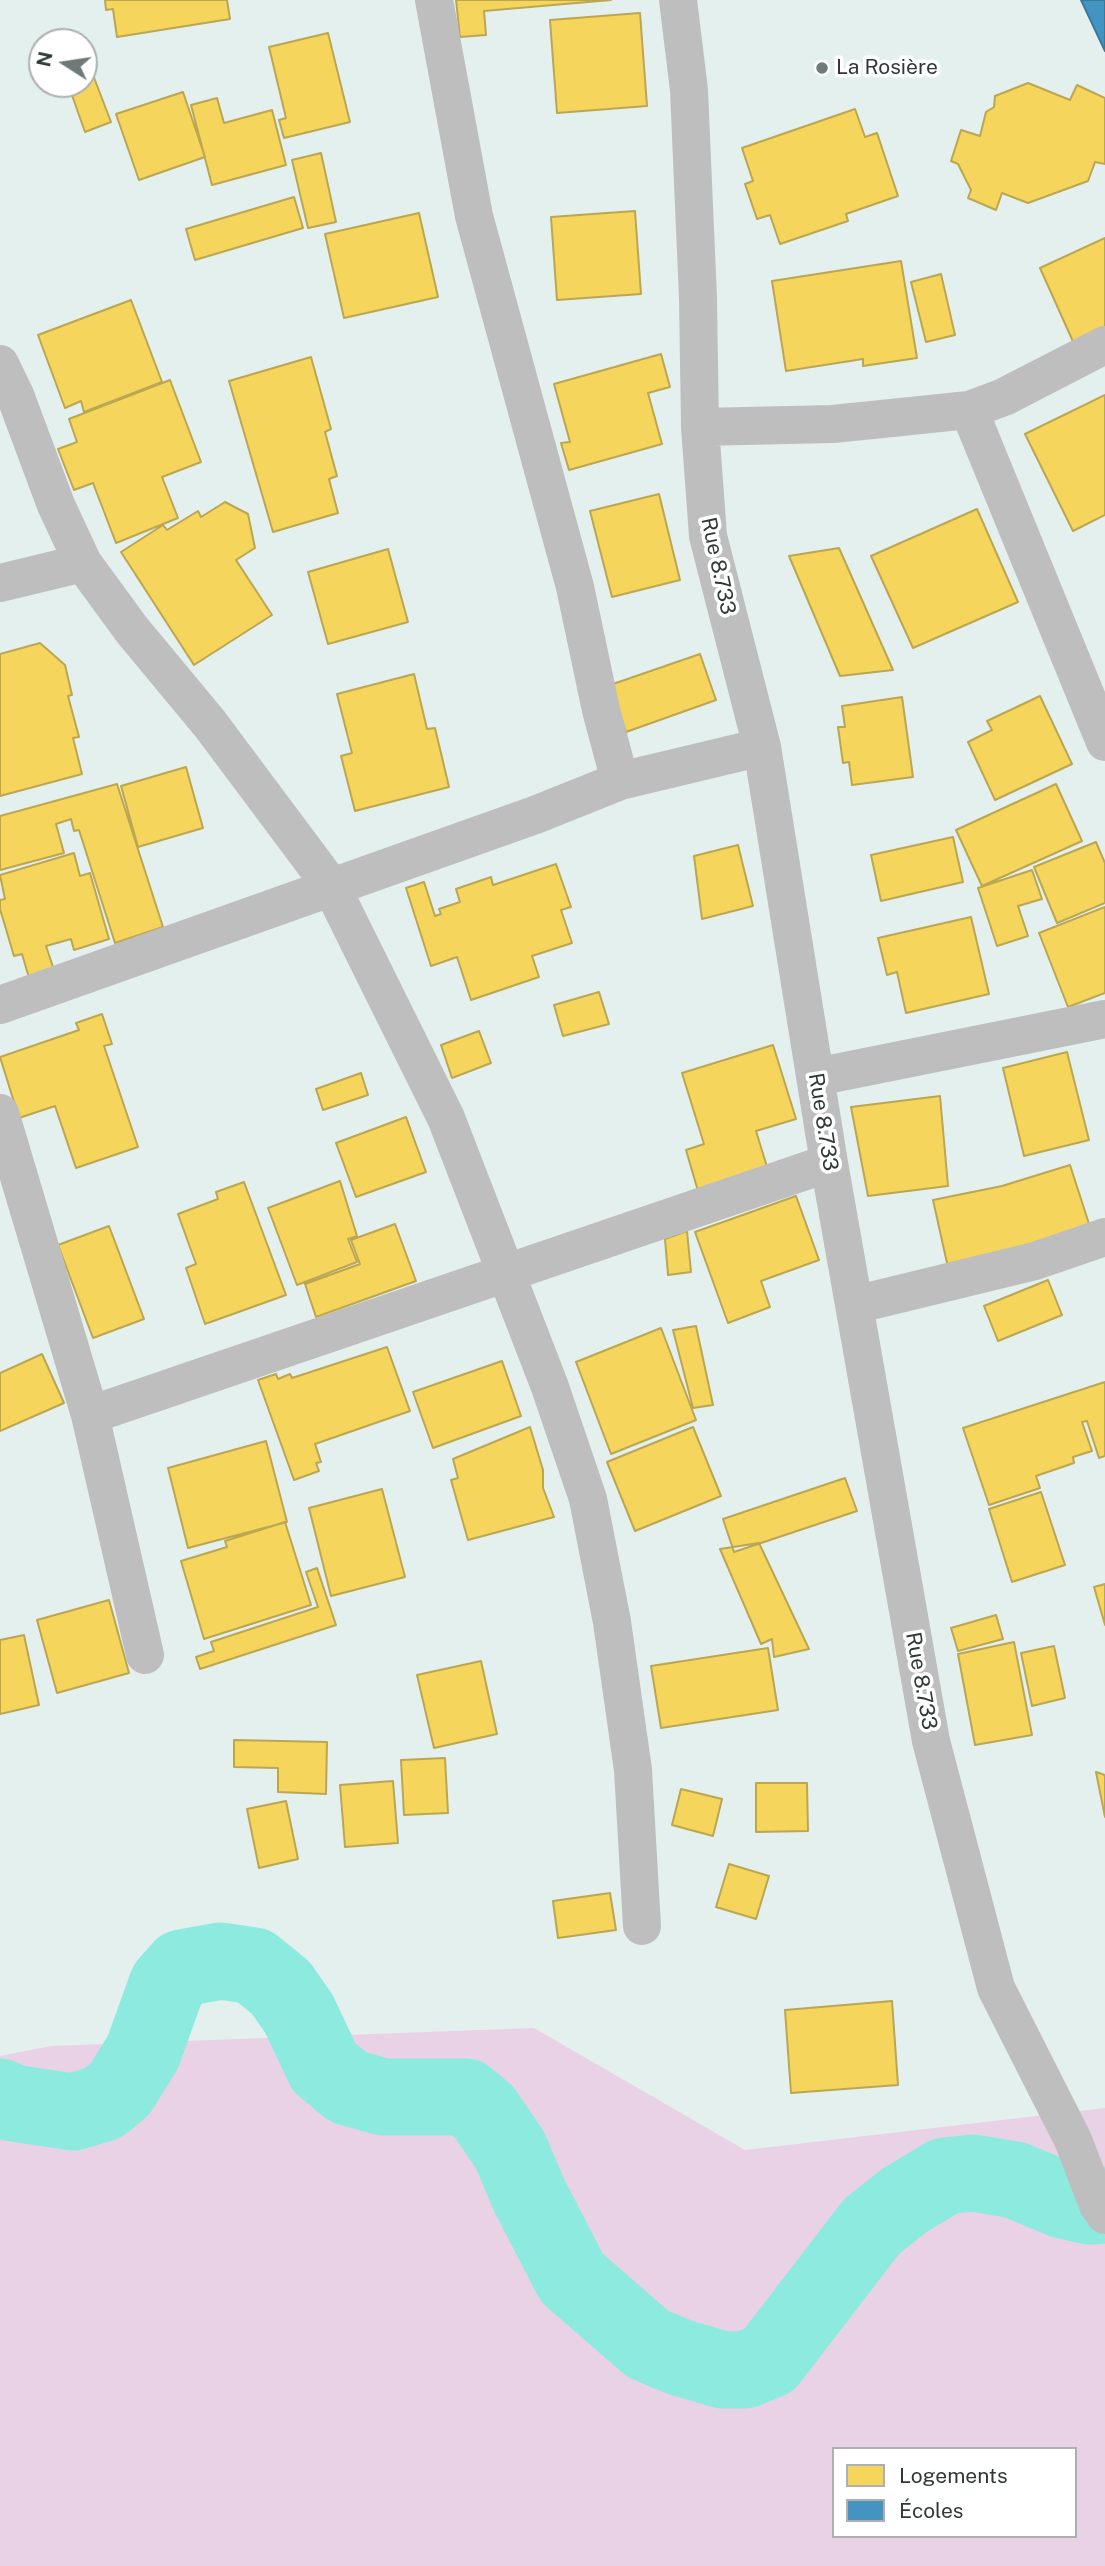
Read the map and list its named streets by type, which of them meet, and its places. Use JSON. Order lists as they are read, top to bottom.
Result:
{
  "streets": {
    "street": ["Rue 8.733"]
  },
  "places": ["La Rosière"],
  "legend": ["Logements", "Écoles"],
  "north": "left"
}
